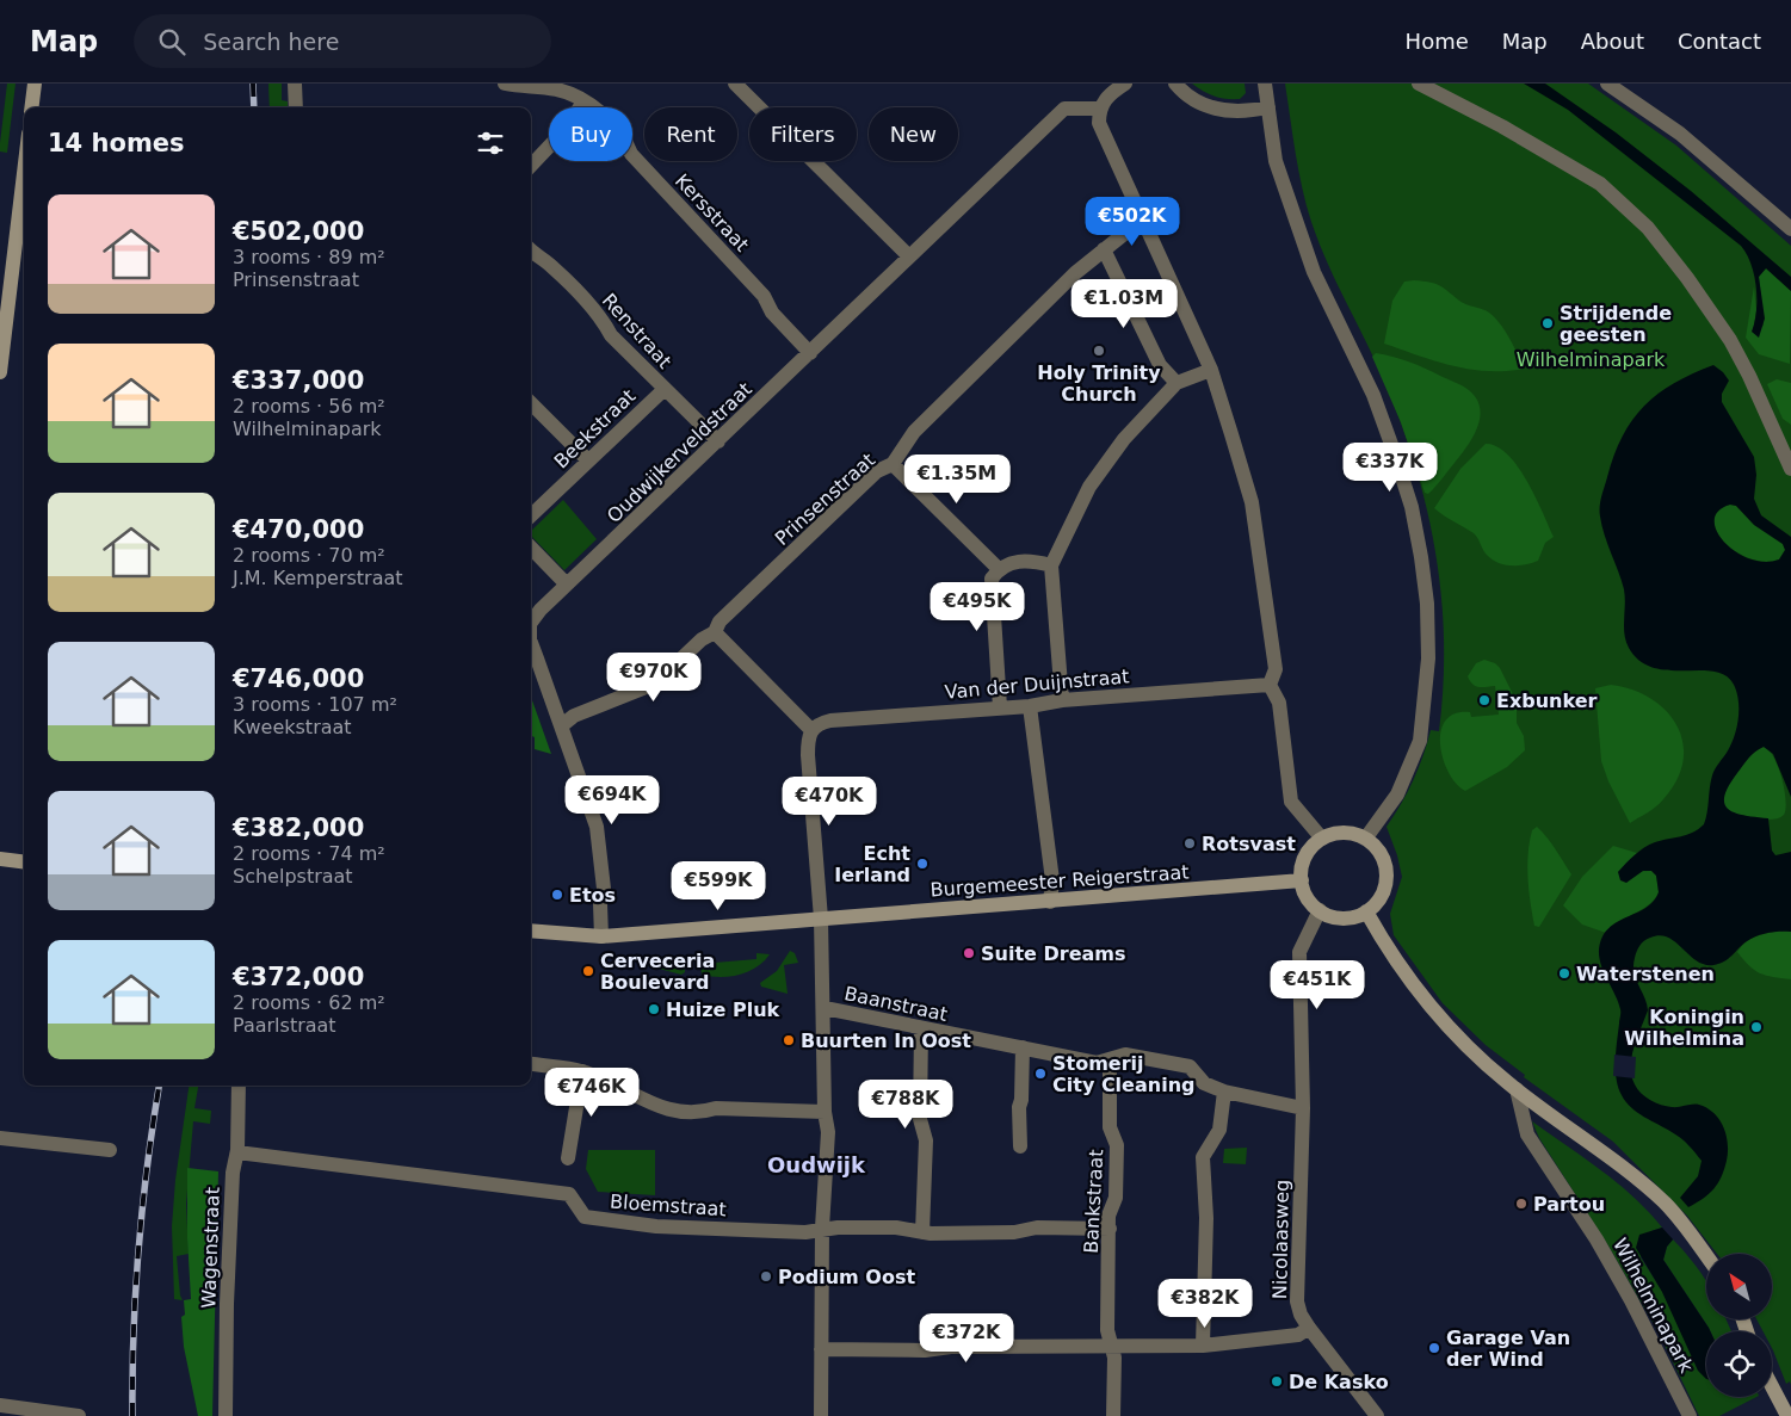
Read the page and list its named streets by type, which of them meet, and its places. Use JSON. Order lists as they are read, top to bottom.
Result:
{
  "streets": {
    "street": [
      "Kersstraat",
      "Renstraat",
      "Beekstraat",
      "Oudwijkerveldstraat",
      "Prinsenstraat",
      "Van der Duijnstraat",
      "Burgemeester Reigerstraat",
      "Baanstraat",
      "Bankstraat",
      "Bloemstraat",
      "Nicolaasweg",
      "Wagenstraat",
      "Wilhelminapark"
    ]
  },
  "crossings": [
    ["Kersstraat", "Oudwijkerveldstraat"],
    ["Renstraat", "Beekstraat"],
    ["Renstraat", "Oudwijkerveldstraat"],
    ["Oudwijkerveldstraat", "Prinsenstraat"],
    ["Oudwijkerveldstraat", "Burgemeester Reigerstraat"],
    ["Burgemeester Reigerstraat", "Nicolaasweg"],
    ["Baanstraat", "Bankstraat"],
    ["Baanstraat", "Nicolaasweg"],
    ["Bankstraat", "Bloemstraat"],
    ["Bloemstraat", "Wagenstraat"]
  ],
  "districts": ["Oudwijk"],
  "parks": ["Wilhelminapark"],
  "places": [
    "Strijdende geesten",
    "Holy Trinity Church",
    "Exbunker",
    "Rotsvast",
    "Echt Ierland",
    "Etos",
    "Suite Dreams",
    "Cerveceria Boulevard",
    "Waterstenen",
    "Huize Pluk",
    "Koningin Wilhelmina",
    "Buurten In Oost",
    "Stomerij City Cleaning",
    "Partou",
    "Podium Oost",
    "Garage Van der Wind",
    "De Kasko"
  ],
  "north": "top left",
  "page": {
    "header": "Map",
    "search": "Search here",
    "nav": [
      "Home",
      "Map",
      "About",
      "Contact"
    ],
    "chip": [
      "Buy",
      "Rent",
      "Filters",
      "New"
    ],
    "heading": "14 homes",
    "list": [
      {
        "name": "€502,000",
        "note": "3 rooms · 89 m² · Prinsenstraat"
      },
      {
        "name": "€337,000",
        "note": "2 rooms · 56 m² · Wilhelminapark"
      },
      {
        "name": "€470,000",
        "note": "2 rooms · 70 m² · J.M. Kemperstraat"
      },
      {
        "name": "€746,000",
        "note": "3 rooms · 107 m² · Kweekstraat"
      },
      {
        "name": "€382,000",
        "note": "2 rooms · 74 m² · Schelpstraat"
      },
      {
        "name": "€372,000",
        "note": "2 rooms · 62 m² · Paarlstraat"
      }
    ],
    "price": [
      "€502K",
      "€1.03M",
      "€337K",
      "€1.35M",
      "€495K",
      "€970K",
      "€694K",
      "€470K",
      "€599K",
      "€451K",
      "€746K",
      "€788K",
      "€382K",
      "€372K"
    ]
  }
}
